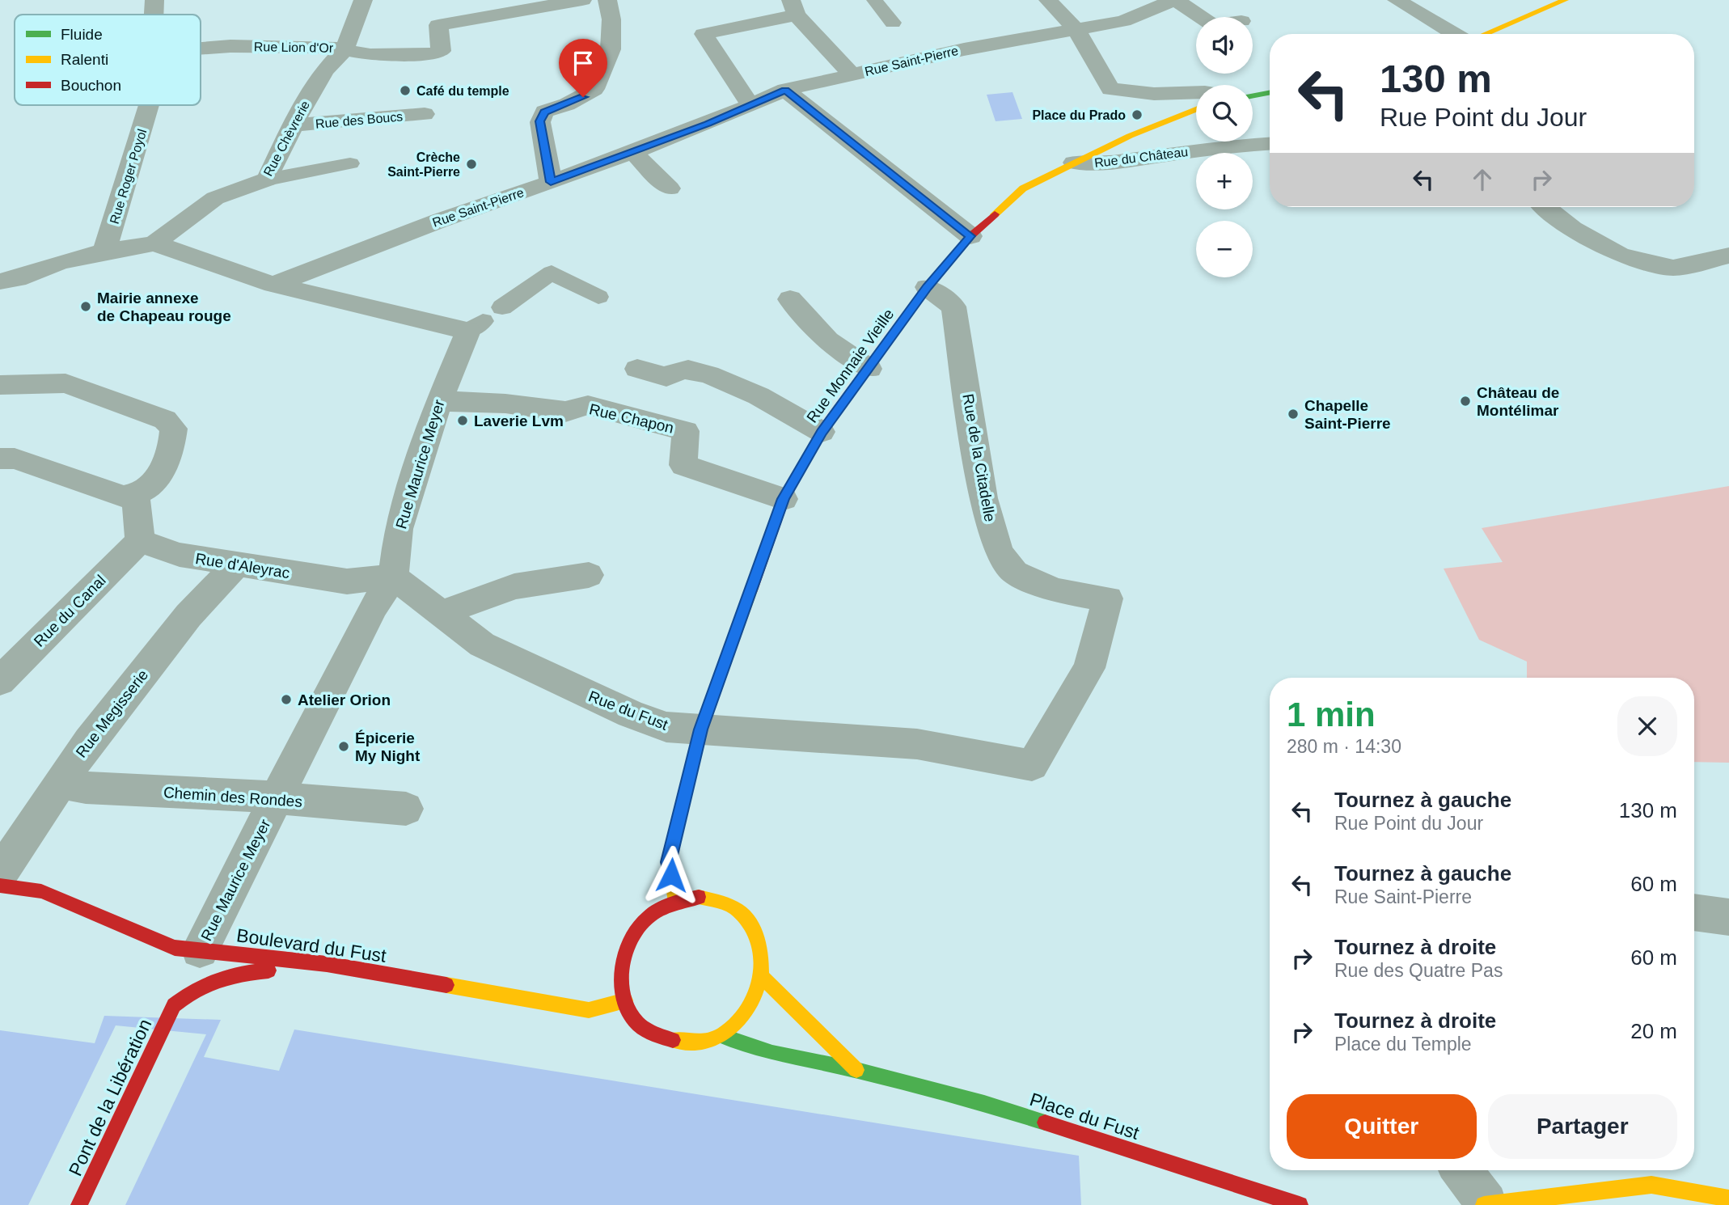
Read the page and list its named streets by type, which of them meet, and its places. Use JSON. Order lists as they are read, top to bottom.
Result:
{
  "streets": {
    "main road": [
      "Rue Monnaie Vieille",
      "Boulevard du Fust",
      "Pont de la Libération",
      "Place du Fust"
    ],
    "street": [
      "Rue Lion d'Or",
      "Rue Saint-Pierre",
      "Rue des Boucs",
      "Rue Chèvrerie",
      "Rue du Château",
      "Rue Roger Poyol",
      "Rue Chapon",
      "Rue de la Citadelle",
      "Rue Maurice Meyer",
      "Rue d'Aleyrac",
      "Rue du Canal",
      "Rue du Fust",
      "Rue Megisserie",
      "Chemin des Rondes"
    ]
  },
  "crossings": [
    ["Rue Lion d'Or", "Rue Chèvrerie"],
    ["Rue Saint-Pierre", "Rue Maurice Meyer"],
    ["Rue des Boucs", "Rue Chèvrerie"],
    ["Rue Chèvrerie", "Rue Maurice Meyer"],
    ["Rue du Château", "Rue Monnaie Vieille"],
    ["Rue Monnaie Vieille", "Rue Chapon"],
    ["Rue Monnaie Vieille", "Rue de la Citadelle"],
    ["Rue Monnaie Vieille", "Rue du Fust"],
    ["Rue Monnaie Vieille", "Boulevard du Fust"],
    ["Rue Monnaie Vieille", "Place du Fust"],
    ["Rue Chapon", "Rue Maurice Meyer"],
    ["Rue de la Citadelle", "Rue du Fust"],
    ["Rue Maurice Meyer", "Rue d'Aleyrac"],
    ["Rue Maurice Meyer", "Rue du Fust"],
    ["Rue Maurice Meyer", "Chemin des Rondes"],
    ["Rue Maurice Meyer", "Boulevard du Fust"],
    ["Rue Maurice Meyer", "Pont de la Libération"],
    ["Rue d'Aleyrac", "Rue du Canal"],
    ["Rue d'Aleyrac", "Rue du Fust"],
    ["Rue d'Aleyrac", "Rue Megisserie"],
    ["Rue Megisserie", "Chemin des Rondes"],
    ["Boulevard du Fust", "Pont de la Libération"],
    ["Boulevard du Fust", "Place du Fust"]
  ],
  "places": [
    "Café du temple",
    "Place du Prado",
    "Crèche Saint-Pierre",
    "Mairie annexe de Chapeau rouge",
    "Château de Montélimar",
    "Chapelle Saint-Pierre",
    "Laverie Lvm",
    "Atelier Orion",
    "Épicerie My Night"
  ],
  "legend": ["Fluide", "Ralenti", "Bouchon"],
  "page": {
    "map_buttons": ["+", "−"],
    "turn": ["130 m", "Rue Point du Jour"],
    "heading": ["1 min", "280 m · 14:30"],
    "list": [
      {
        "name": "Tournez à gauche",
        "note": "Rue Point du Jour",
        "value": "130 m"
      },
      {
        "name": "Tournez à gauche",
        "note": "Rue Saint-Pierre",
        "value": "60 m"
      },
      {
        "name": "Tournez à droite",
        "note": "Rue des Quatre Pas",
        "value": "60 m"
      },
      {
        "name": "Tournez à droite",
        "note": "Place du Temple",
        "value": "20 m"
      }
    ],
    "buttons": ["Quitter", "Partager"]
  }
}
